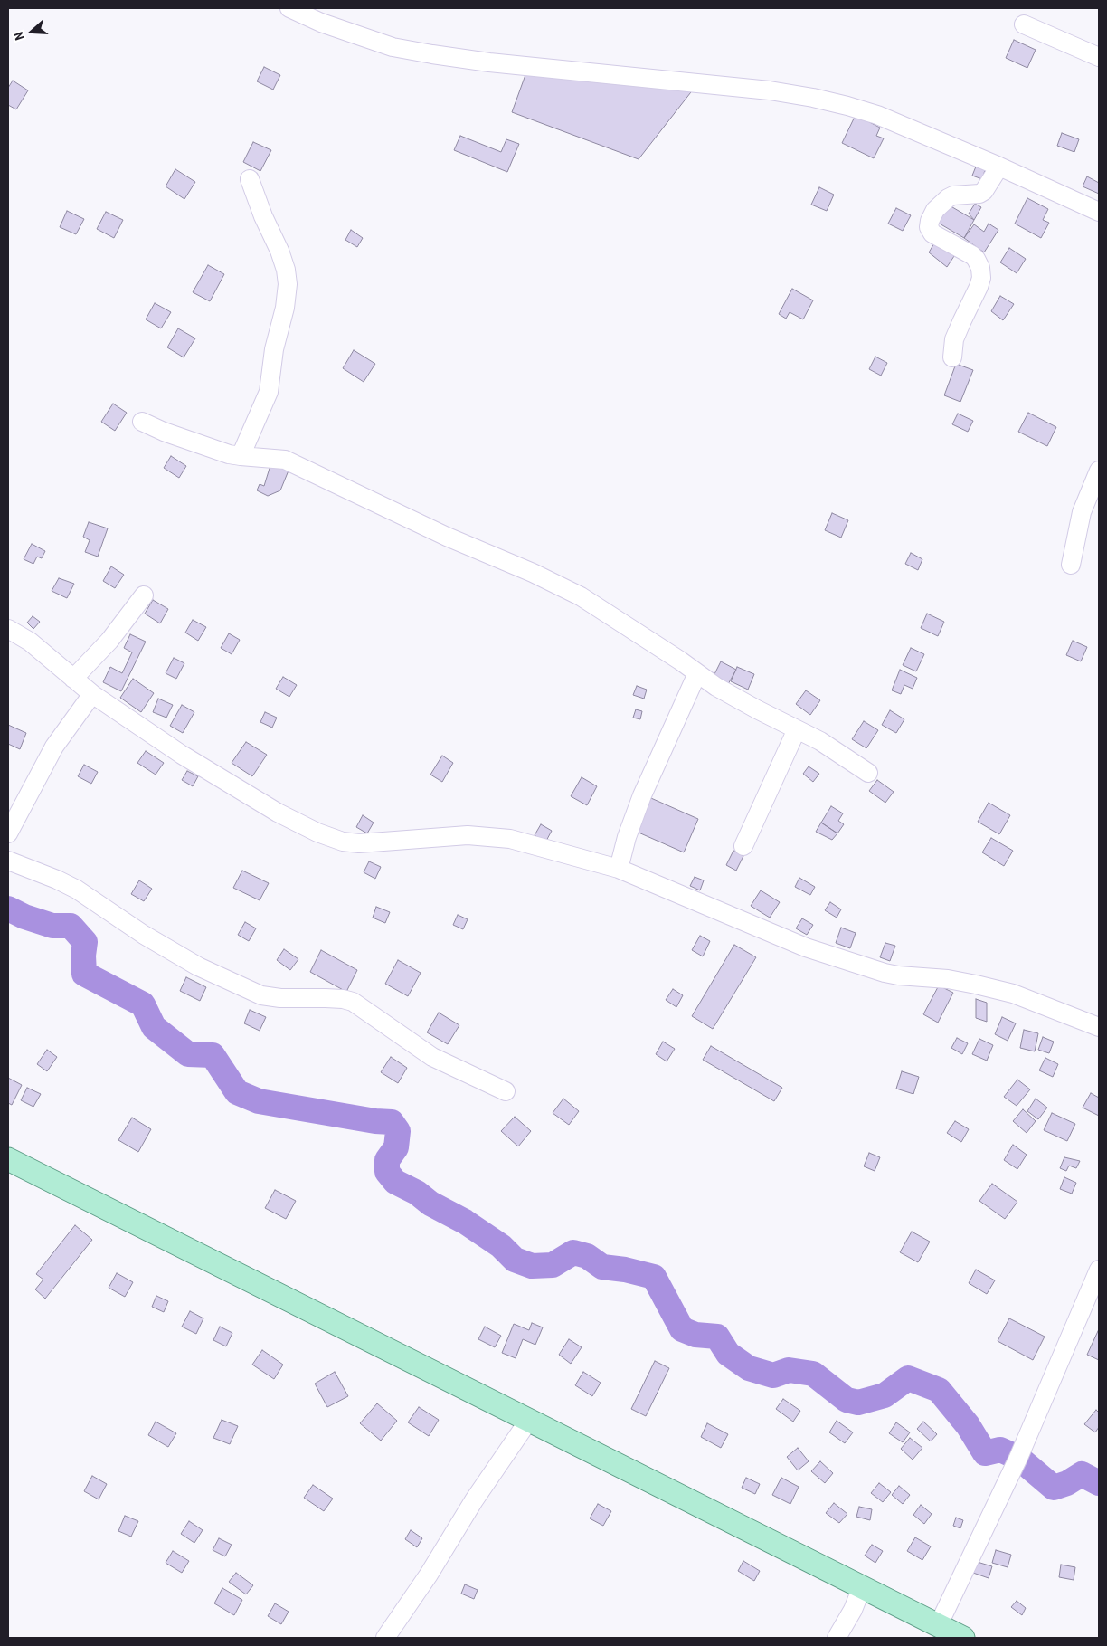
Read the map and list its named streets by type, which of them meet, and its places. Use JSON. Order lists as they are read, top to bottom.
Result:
{
  "north": "left"
}
